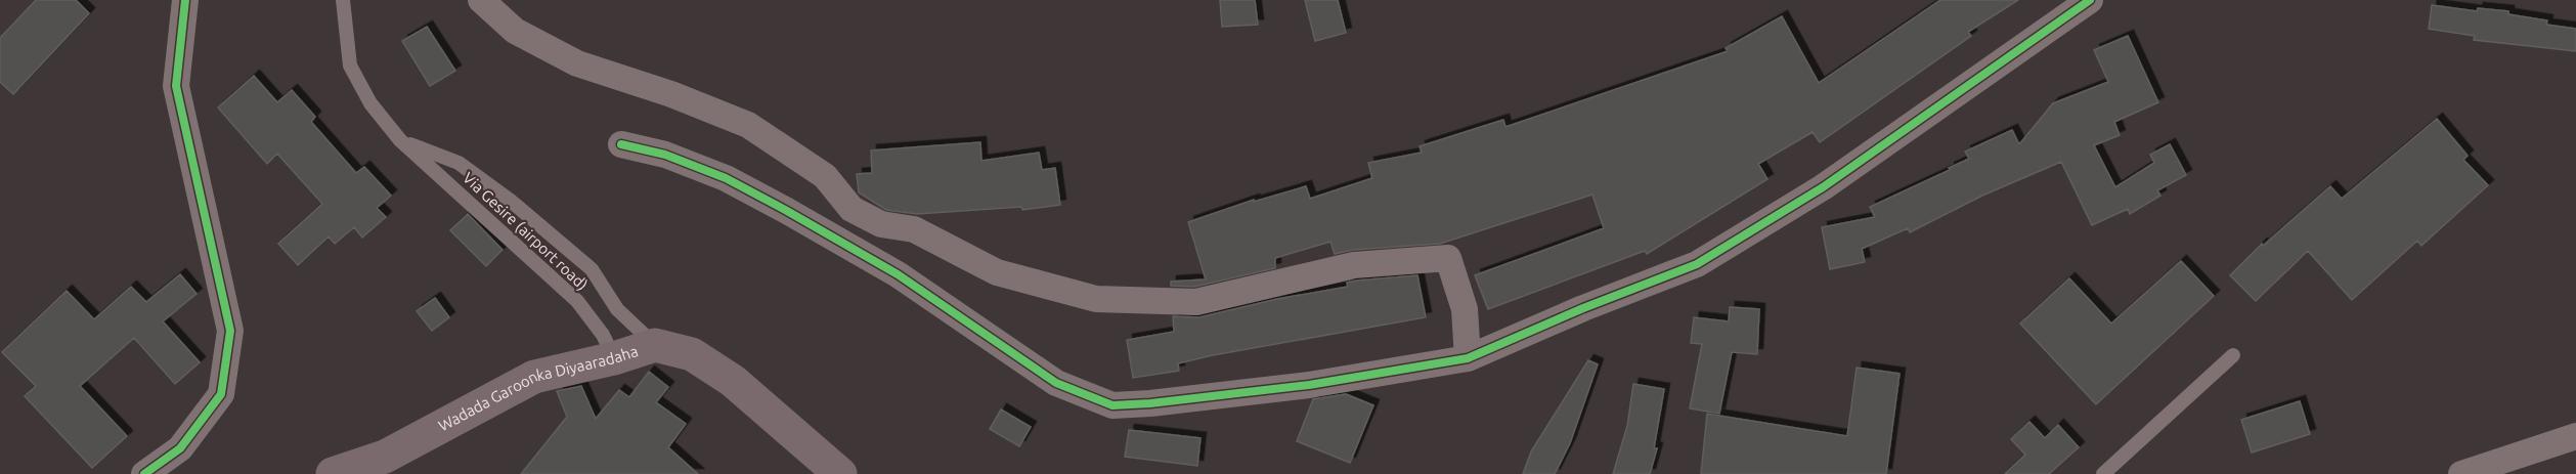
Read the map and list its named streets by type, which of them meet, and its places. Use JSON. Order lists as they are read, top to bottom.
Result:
{
  "streets": {
    "main road": ["Wadada Garoonka Diyaaradaha"],
    "lane": ["Via Gesire (airport road)"]
  },
  "crossings": [
    ["Via Gesire (airport road)", "Wadada Garoonka Diyaaradaha"]
  ]
}
